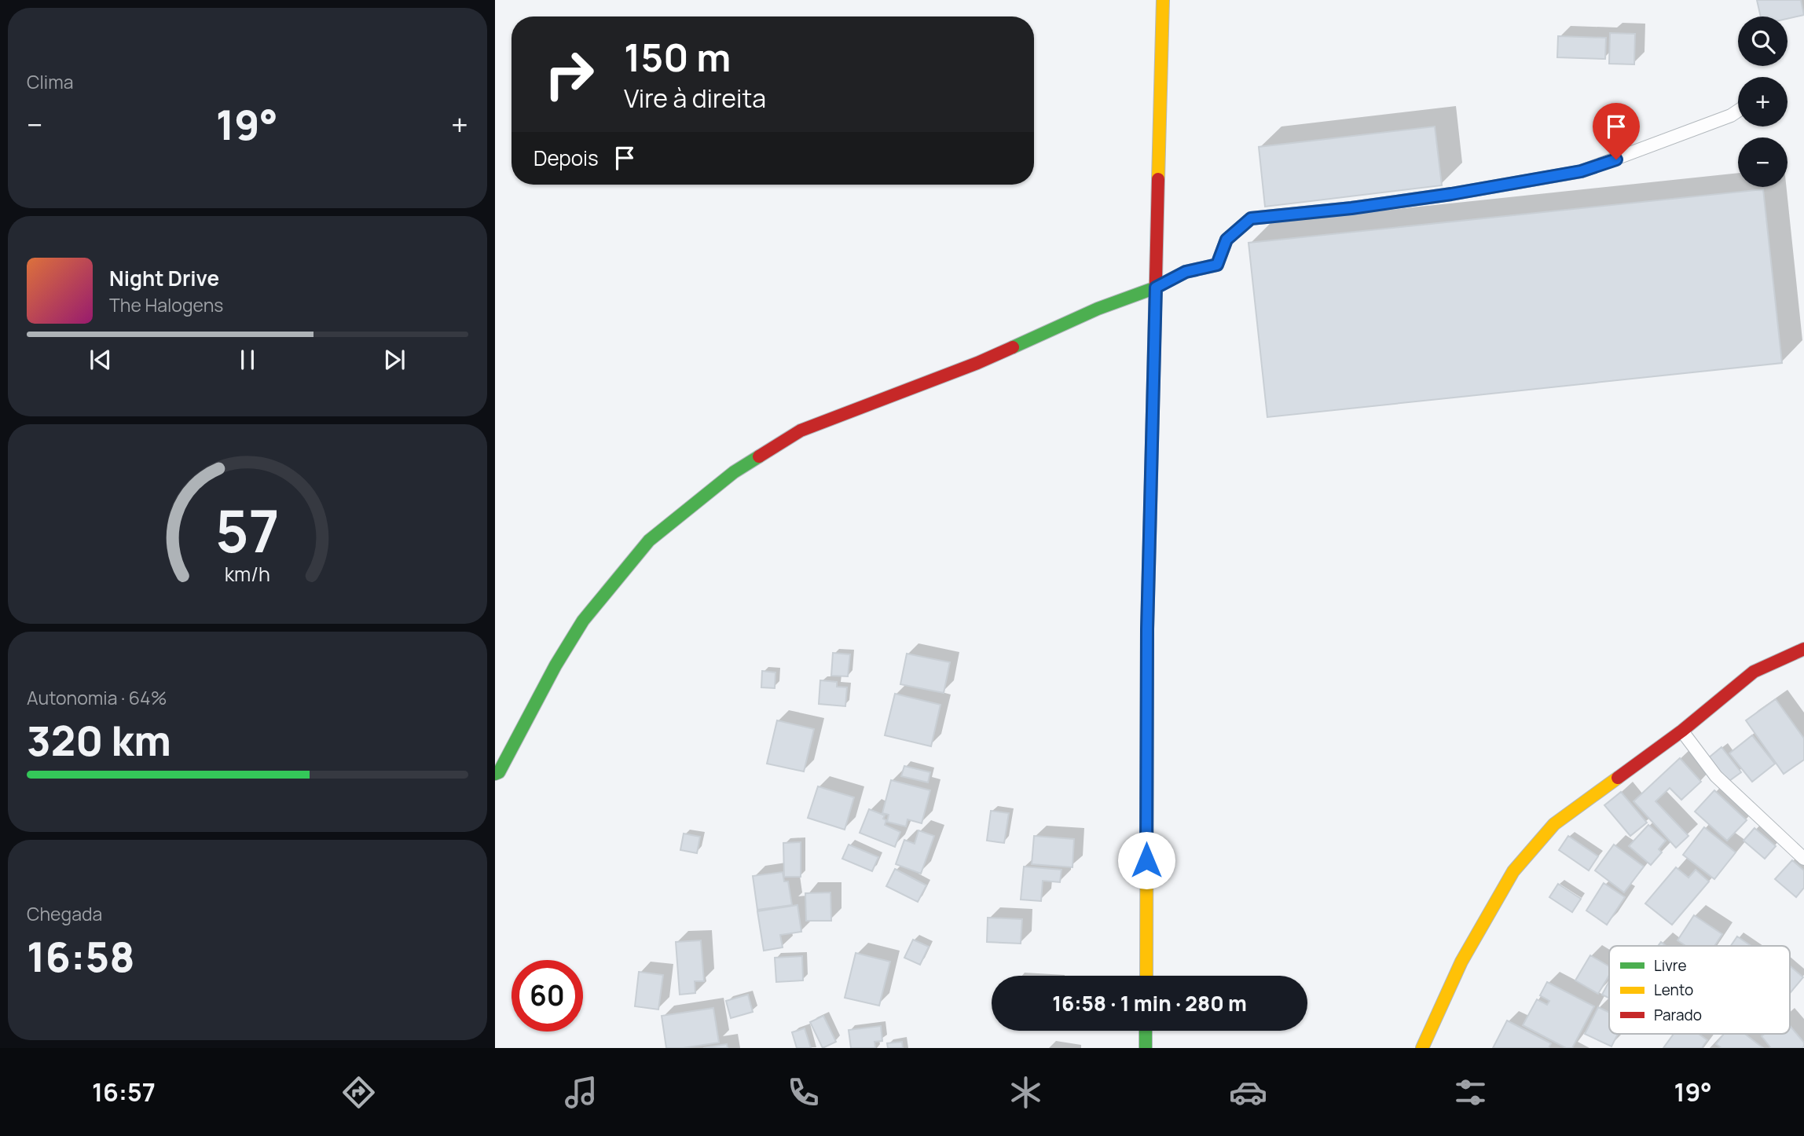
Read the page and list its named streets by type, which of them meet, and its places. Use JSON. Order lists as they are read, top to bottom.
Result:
{
  "legend": ["Livre", "Lento", "Parado"],
  "page": {
    "tile": [
      "Clima",
      ["Autonomia · 64%", "320 km"],
      ["Chegada", "16:58"]
    ],
    "map_buttons": ["+", "−"],
    "turn": ["150 m", "Vire à direita"],
    "heat": ["−", "19°", "+"],
    "then": "Depois",
    "song": ["Night Drive", "The Halogens"],
    "limit": "60",
    "trip": "16:58 · 1 min · 280 m",
    "tabs": ["16:57", "19°"],
    "gauge": ["57", "km/h"]
  }
}
